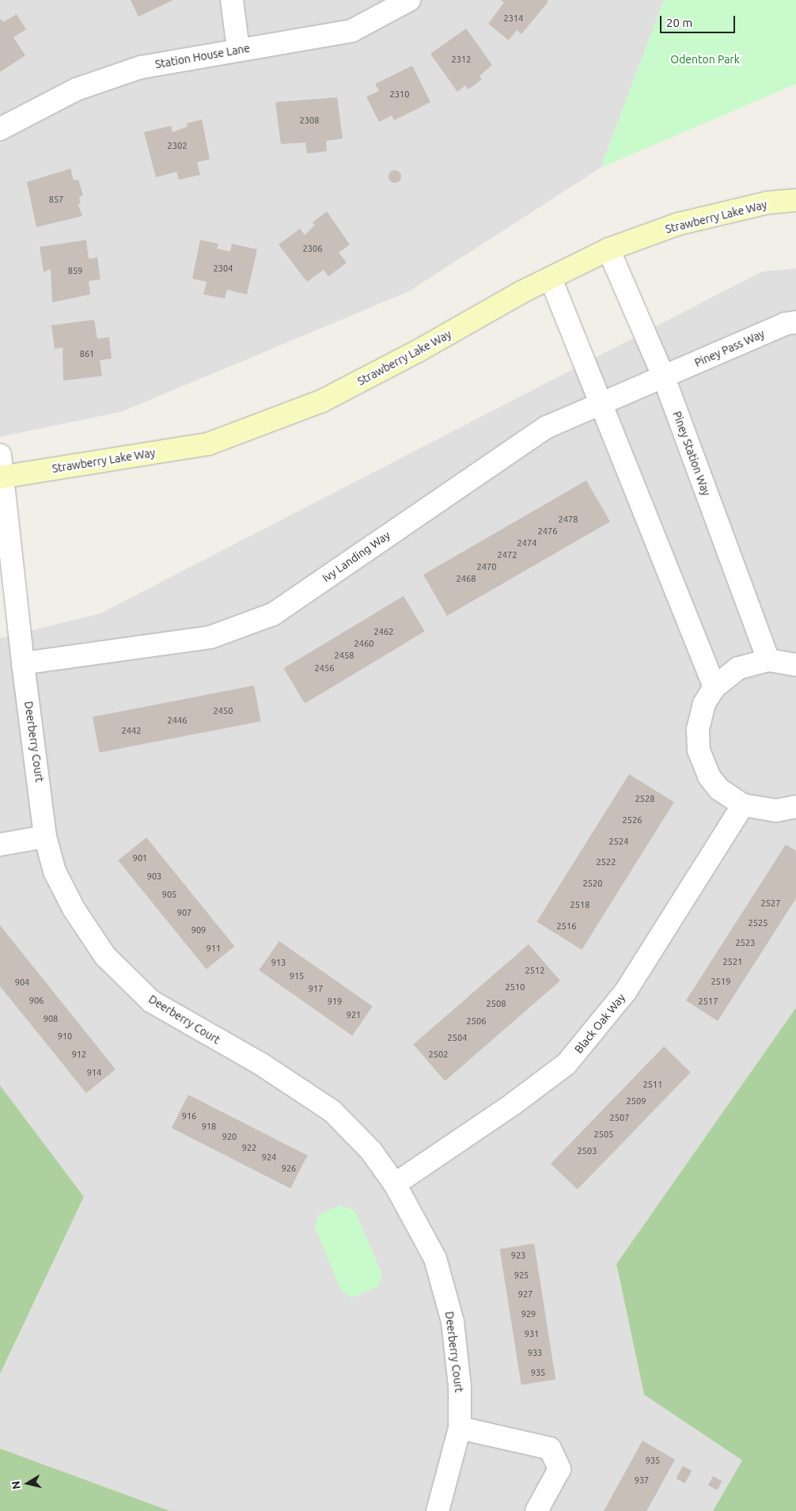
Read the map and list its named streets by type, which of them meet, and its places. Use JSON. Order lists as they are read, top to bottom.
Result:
{
  "streets": {
    "street": [
      "Station House Lane",
      "Strawberry Lake Way",
      "Piney Pass Way",
      "Piney Station Way",
      "Ivy Landing Way",
      "Deerberry Court",
      "Black Oak Way"
    ]
  },
  "crossings": [
    ["Strawberry Lake Way", "Piney Station Way"],
    ["Strawberry Lake Way", "Deerberry Court"],
    ["Piney Pass Way", "Piney Station Way"],
    ["Piney Pass Way", "Ivy Landing Way"],
    ["Piney Station Way", "Ivy Landing Way"],
    ["Ivy Landing Way", "Deerberry Court"],
    ["Deerberry Court", "Black Oak Way"]
  ],
  "parks": ["Odenton Park"],
  "house_numbers": [
    "2314",
    "2312",
    "2310",
    "2308",
    "2302",
    "857",
    "2306",
    "2304",
    "859",
    "861",
    "2478",
    "2476",
    "2474",
    "2472",
    "2470",
    "2468",
    "2462",
    "2460",
    "2458",
    "2456",
    "2450",
    "2446",
    "2442",
    "2528",
    "2526",
    "2524",
    "901",
    "2522",
    "903",
    "2520",
    "905",
    "2527",
    "2518",
    "907",
    "2525",
    "2516",
    "909",
    "2523",
    "911",
    "2521",
    "913",
    "2512",
    "915",
    "2519",
    "904",
    "2510",
    "917",
    "906",
    "919",
    "2517",
    "2508",
    "921",
    "908",
    "2506",
    "910",
    "2504",
    "912",
    "2502",
    "914",
    "2511",
    "2509",
    "916",
    "2507",
    "918",
    "2505",
    "920",
    "922",
    "2503",
    "924",
    "926",
    "923",
    "925",
    "927",
    "929",
    "931",
    "933",
    "935",
    "935",
    "937"
  ],
  "scale_bar": "20 m",
  "north": "left"
}
